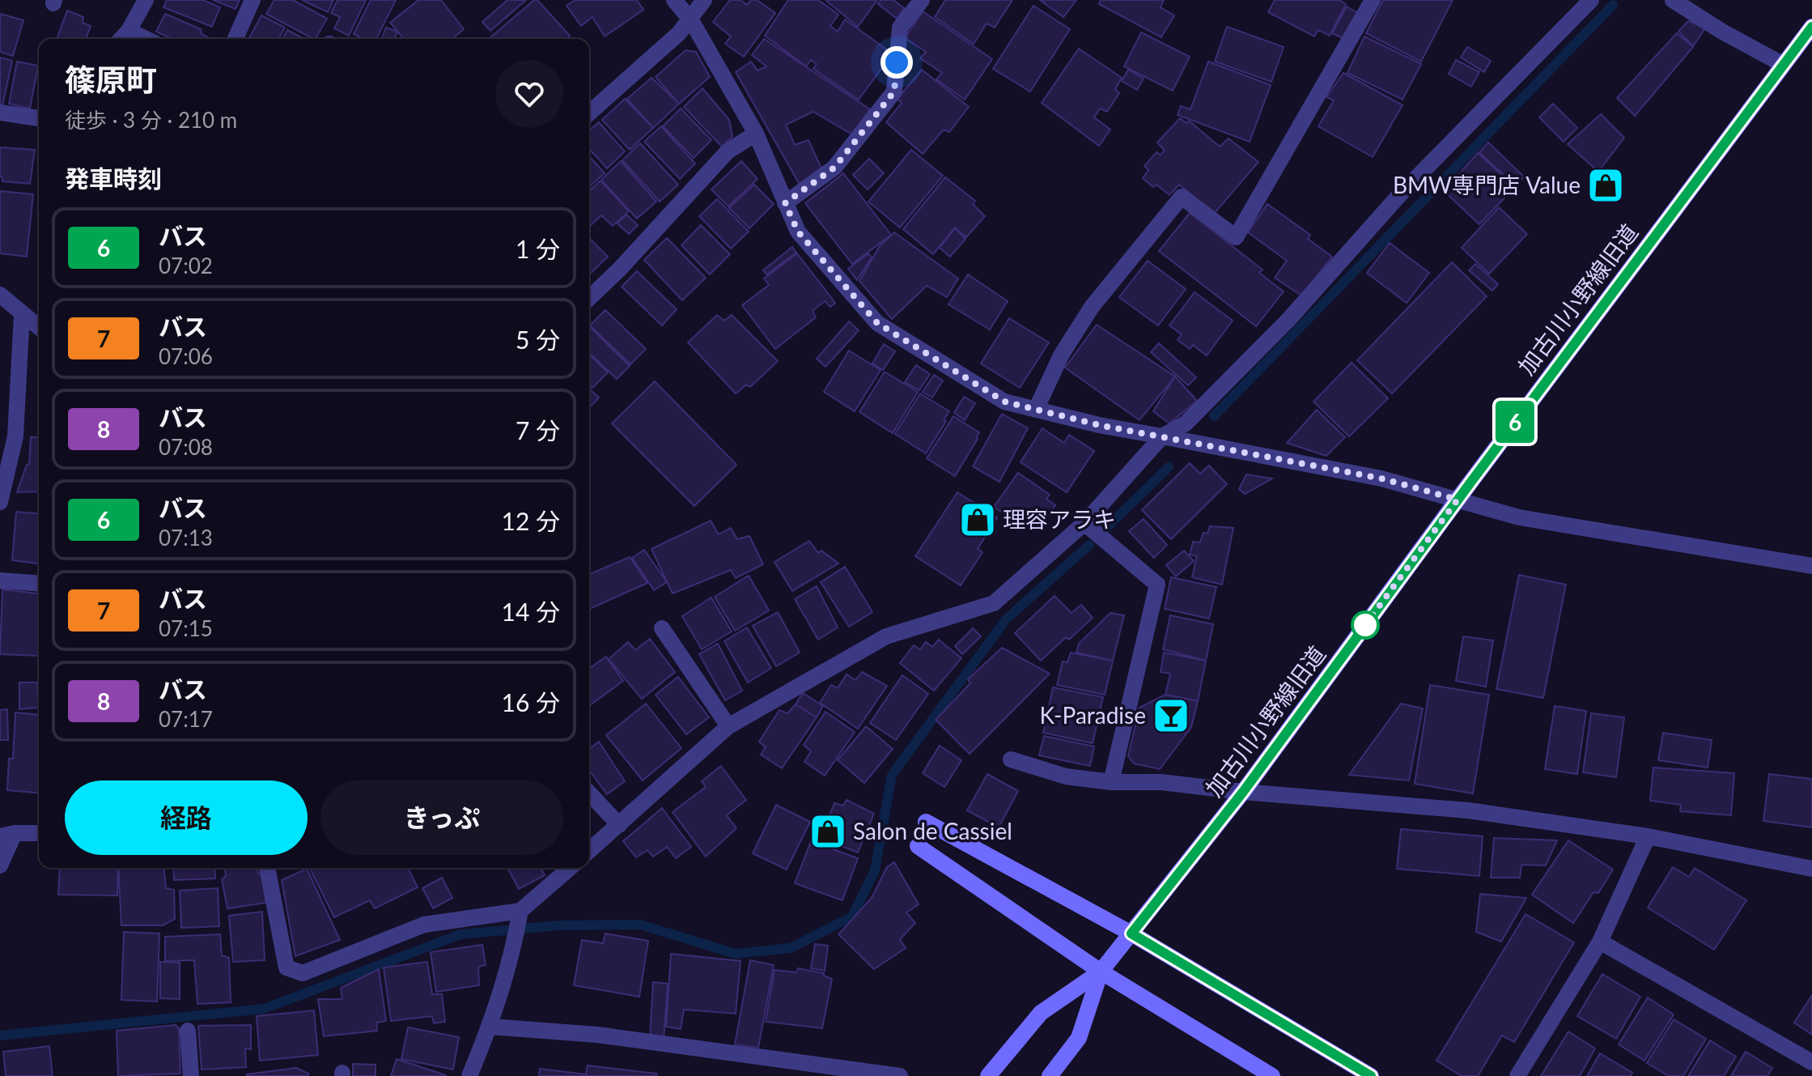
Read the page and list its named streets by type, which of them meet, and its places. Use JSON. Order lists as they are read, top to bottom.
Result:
{
  "streets": {
    "street": ["加古川小野線旧道"]
  },
  "places": {
    "shop": ["BMW専門店 Value", "理容アラキ", "Salon de Cassiel"],
    "bar": ["K-Paradise"]
  },
  "lines": ["bus line 6"],
  "page": {
    "on_map": "6",
    "heading": [
      ["篠原町", "徒歩 · 3 分 · 210 m"],
      "発車時刻"
    ],
    "list": [
      {
        "mark": "6",
        "name": "バス",
        "note": "07:02",
        "value": "1 分"
      },
      {
        "mark": "7",
        "name": "バス",
        "note": "07:06",
        "value": "5 分"
      },
      {
        "mark": "8",
        "name": "バス",
        "note": "07:08",
        "value": "7 分"
      },
      {
        "mark": "6",
        "name": "バス",
        "note": "07:13",
        "value": "12 分"
      },
      {
        "mark": "7",
        "name": "バス",
        "note": "07:15",
        "value": "14 分"
      },
      {
        "mark": "8",
        "name": "バス",
        "note": "07:17",
        "value": "16 分"
      }
    ],
    "buttons": ["経路", "きっぷ"]
  }
}
